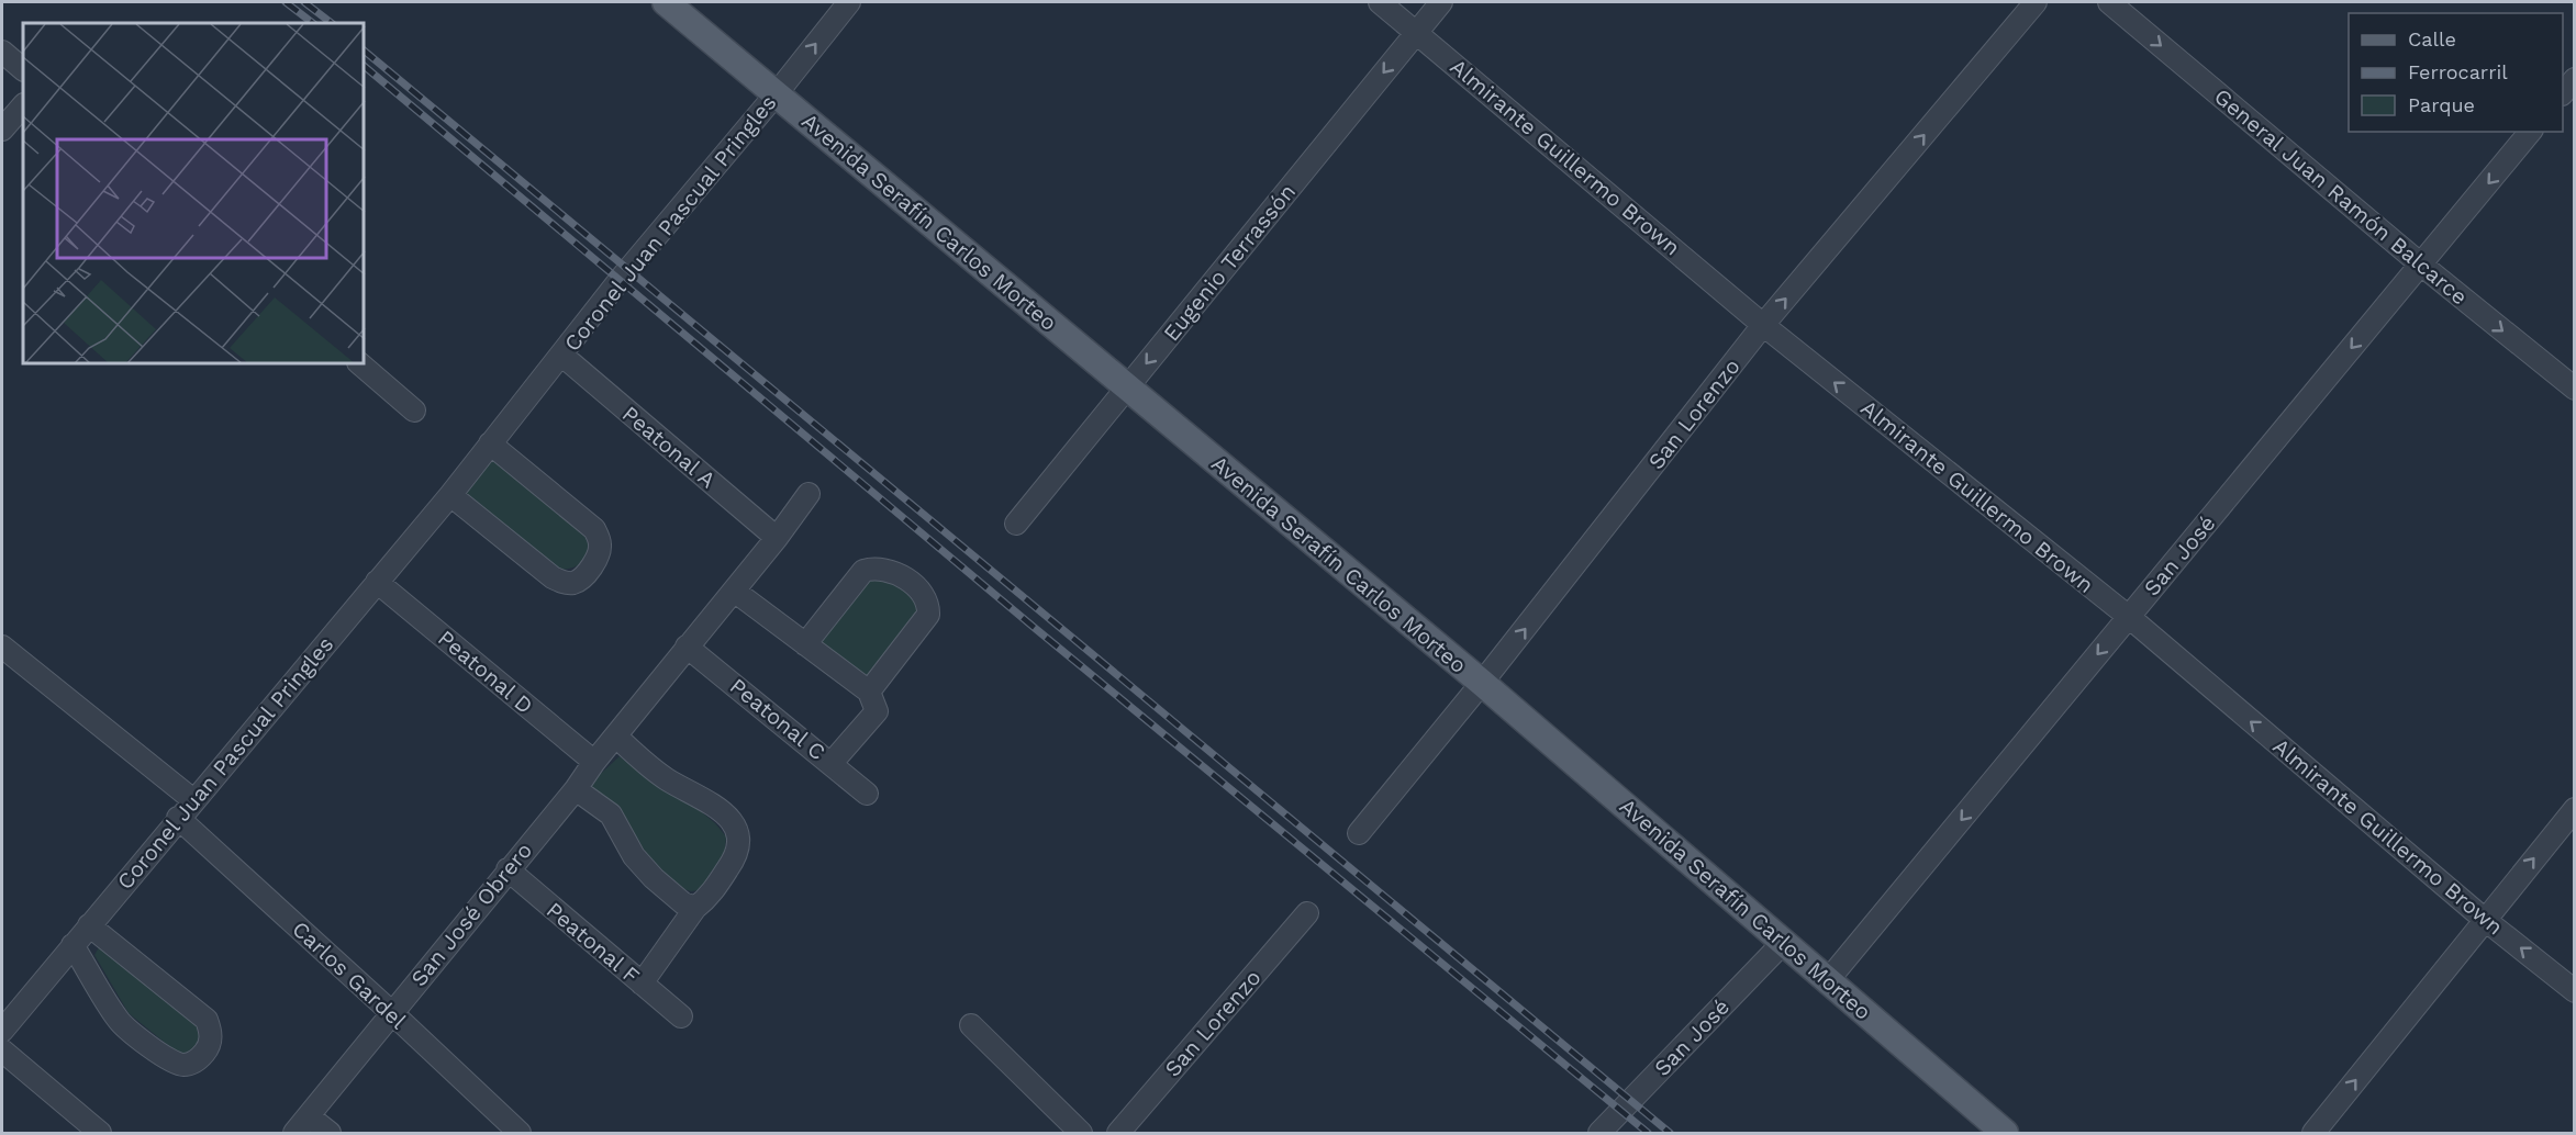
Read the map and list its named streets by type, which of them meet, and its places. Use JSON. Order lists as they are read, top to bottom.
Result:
{
  "streets": {
    "main road": ["Avenida Serafín Carlos Morteo"],
    "street": [
      "Almirante Guillermo Brown",
      "General Juan Ramón Balcarce",
      "Coronel Juan Pascual Pringles",
      "Eugenio Terrassón",
      "San Lorenzo",
      "Peatonal A",
      "San José",
      "Peatonal D",
      "Peatonal C",
      "San José Obrero",
      "Peatonal F",
      "Carlos Gardel"
    ]
  },
  "crossings": [
    ["Almirante Guillermo Brown", "Eugenio Terrassón"],
    ["Almirante Guillermo Brown", "San Lorenzo"],
    ["Almirante Guillermo Brown", "San José"],
    ["General Juan Ramón Balcarce", "San José"],
    ["Avenida Serafín Carlos Morteo", "Coronel Juan Pascual Pringles"],
    ["Avenida Serafín Carlos Morteo", "Eugenio Terrassón"],
    ["Avenida Serafín Carlos Morteo", "San Lorenzo"],
    ["Avenida Serafín Carlos Morteo", "San José"],
    ["Coronel Juan Pascual Pringles", "Peatonal A"],
    ["Coronel Juan Pascual Pringles", "Peatonal D"],
    ["Coronel Juan Pascual Pringles", "Carlos Gardel"],
    ["Peatonal A", "San José Obrero"],
    ["Peatonal D", "San José Obrero"],
    ["Peatonal C", "San José Obrero"],
    ["San José Obrero", "Peatonal F"],
    ["San José Obrero", "Carlos Gardel"]
  ],
  "one_way": [
    "Almirante Guillermo Brown",
    "General Juan Ramón Balcarce",
    "Eugenio Terrassón",
    "San Lorenzo",
    "San José"
  ],
  "legend": ["Calle", "Ferrocarril", "Parque"]
}
